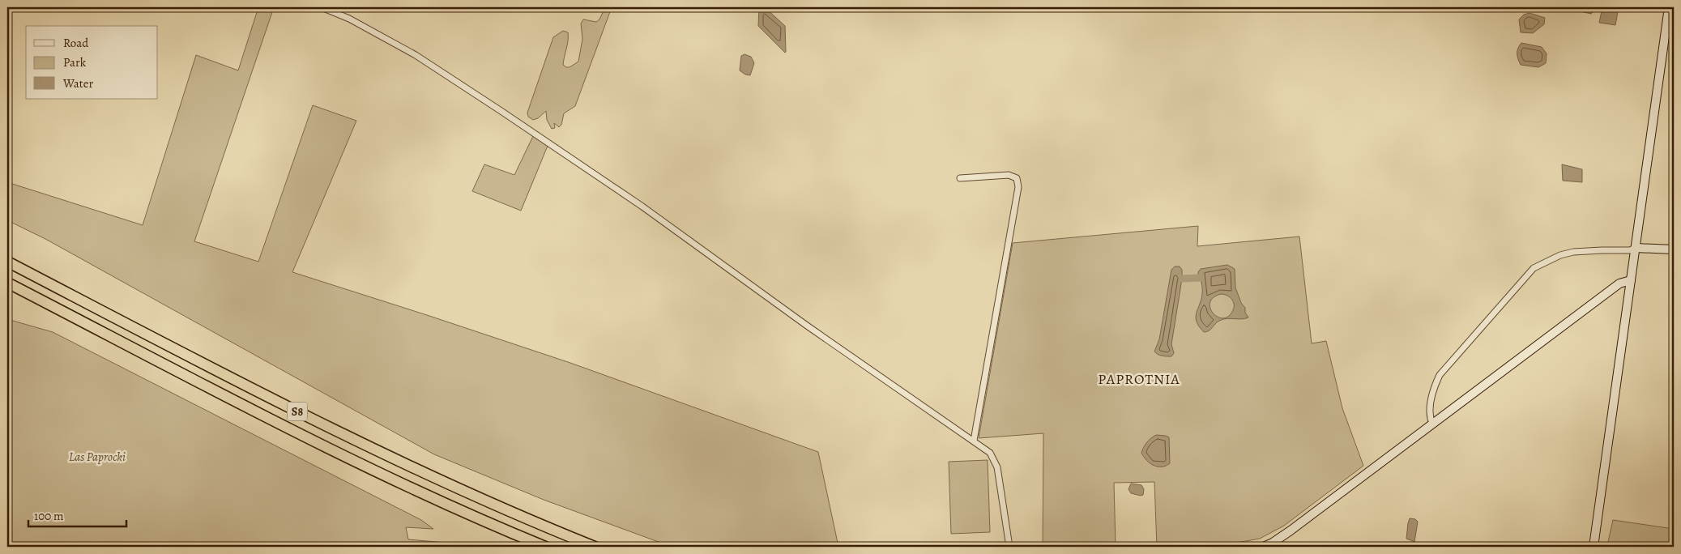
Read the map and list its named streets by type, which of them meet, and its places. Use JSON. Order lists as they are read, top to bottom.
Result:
{
  "streets": {
    "highway": ["S8"]
  },
  "districts": ["PAPROTNIA"],
  "parks": ["Las Paprocki"],
  "legend": ["Road", "Park", "Water"],
  "scale_bar": "100 m"
}
